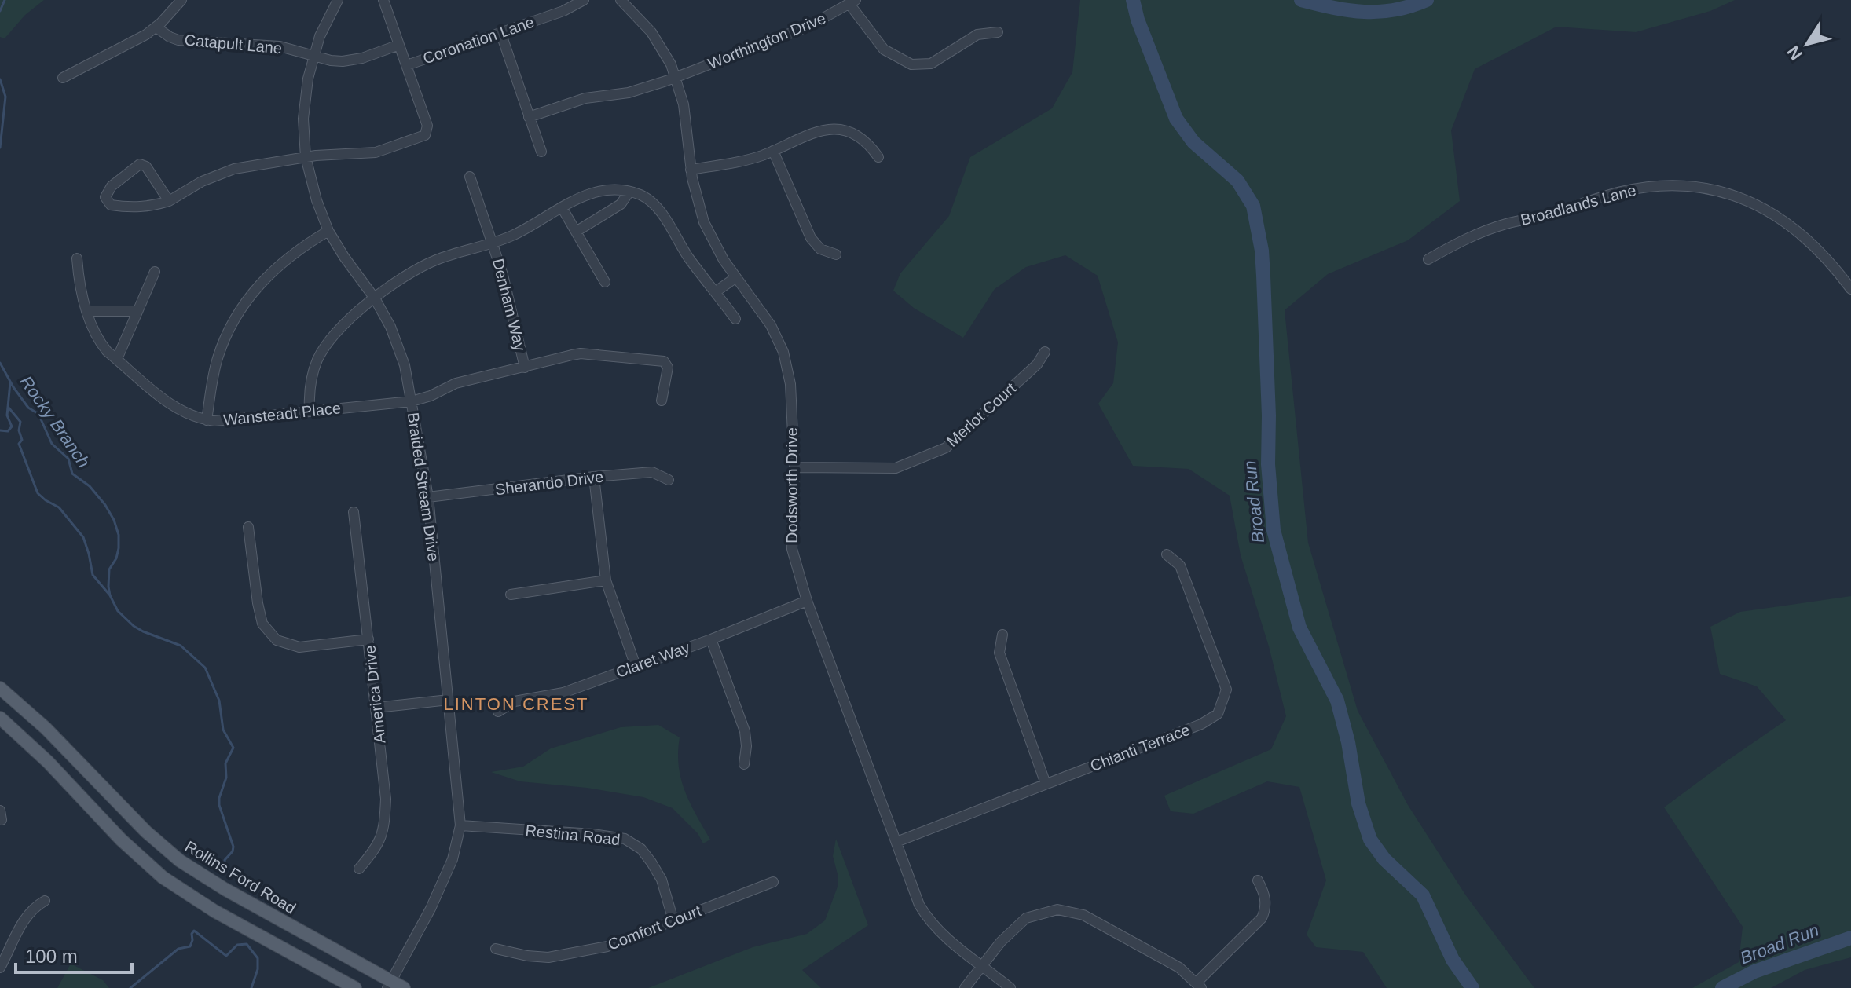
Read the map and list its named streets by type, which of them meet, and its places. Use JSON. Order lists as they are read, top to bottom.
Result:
{
  "streets": {
    "main road": ["Rollins Ford Road"],
    "street": [
      "Coronation Lane",
      "Worthington Drive",
      "Catapult Lane",
      "Broadlands Lane",
      "Denham Way",
      "Wansteadt Place",
      "Merlot Court",
      "Sherando Drive",
      "Dodsworth Drive",
      "Braided Stream Drive",
      "Claret Way",
      "America Drive",
      "Chianti Terrace",
      "Restina Road",
      "Comfort Court"
    ]
  },
  "crossings": [
    ["Worthington Drive", "Dodsworth Drive"],
    ["Catapult Lane", "Braided Stream Drive"],
    ["Denham Way", "Wansteadt Place"],
    ["Wansteadt Place", "Braided Stream Drive"],
    ["Merlot Court", "Dodsworth Drive"],
    ["Sherando Drive", "Braided Stream Drive"],
    ["Dodsworth Drive", "Claret Way"],
    ["Dodsworth Drive", "Chianti Terrace"],
    ["Braided Stream Drive", "Restina Road"],
    ["Braided Stream Drive", "Rollins Ford Road"],
    ["Restina Road", "Comfort Court"]
  ],
  "districts": ["LINTON CREST"],
  "water": ["Rocky Branch", "Broad Run"],
  "scale_bar": "100 m",
  "north": "bottom left"
}
